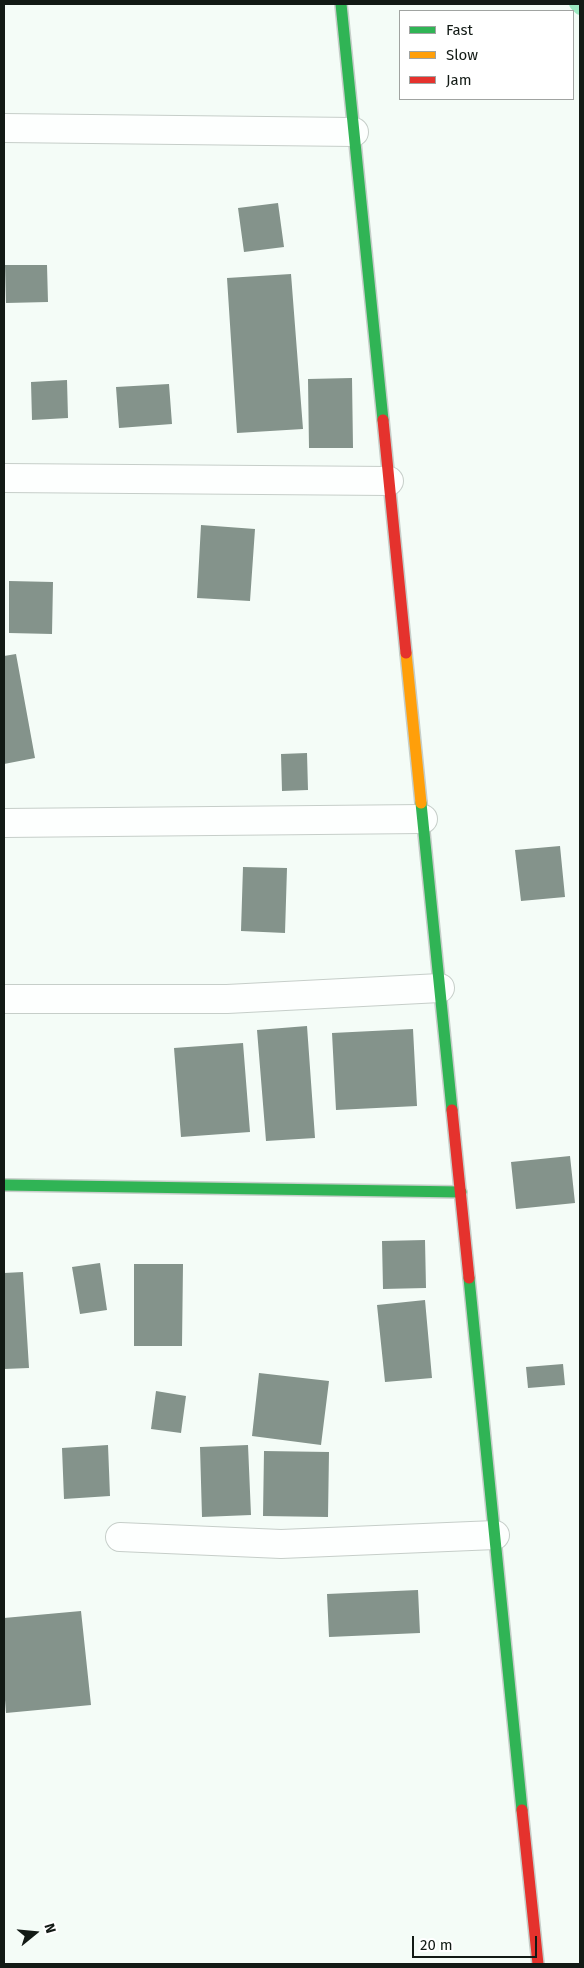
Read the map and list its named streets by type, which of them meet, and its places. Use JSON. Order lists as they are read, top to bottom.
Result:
{
  "legend": ["Fast", "Slow", "Jam"],
  "scale_bar": "20 m",
  "north": "right"
}
